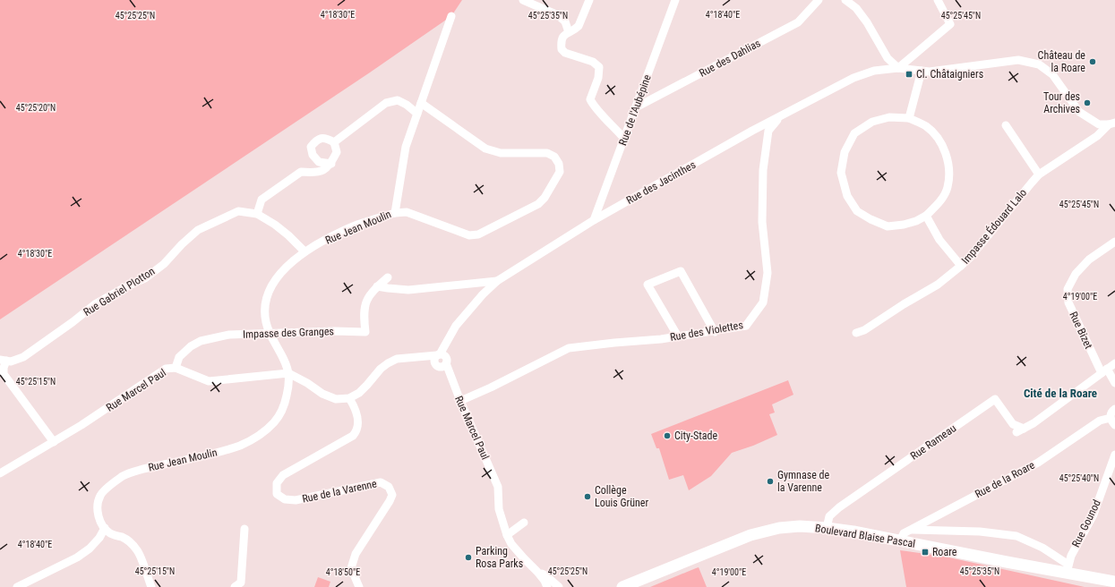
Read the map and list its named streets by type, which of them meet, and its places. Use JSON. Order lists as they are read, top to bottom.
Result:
{
  "streets": {
    "main road": ["Boulevard Blaise Pascal"],
    "street": [
      "Rue des Dahlias",
      "Rue de l'Aubépine",
      "Rue des Jacinthes",
      "Impasse Édouard Lalo",
      "Rue Jean Moulin",
      "Rue Gabriel Plotton",
      "Rue Bizet",
      "Rue des Violettes",
      "Impasse des Granges",
      "Rue Marcel Paul",
      "Rue Rameau",
      "Rue de la Roare",
      "Rue de la Varenne",
      "Rue Gounod"
    ]
  },
  "crossings": [
    ["Rue des Dahlias", "Rue de l'Aubépine"],
    ["Rue de l'Aubépine", "Rue des Jacinthes"],
    ["Rue des Jacinthes", "Impasse Édouard Lalo"],
    ["Rue des Jacinthes", "Rue des Violettes"],
    ["Rue des Jacinthes", "Rue Marcel Paul"],
    ["Rue Jean Moulin", "Rue Gabriel Plotton"],
    ["Rue Jean Moulin", "Impasse des Granges"],
    ["Rue Jean Moulin", "Rue Marcel Paul"],
    ["Rue Bizet", "Rue Rameau"],
    ["Rue des Violettes", "Rue Marcel Paul"],
    ["Impasse des Granges", "Rue Marcel Paul"],
    ["Rue Marcel Paul", "Rue de la Varenne"],
    ["Rue Rameau", "Boulevard Blaise Pascal"],
    ["Rue de la Roare", "Boulevard Blaise Pascal"],
    ["Rue Gounod", "Boulevard Blaise Pascal"]
  ],
  "districts": ["Cité de la Roare"],
  "places": {
    "other": [
      "Château de la Roare",
      "Tour des Archives",
      "City-Stade",
      "Gymnase de la Varenne",
      "Collège Louis Grüner",
      "Parking Rosa Parks"
    ],
    "transit": ["Cl. Châtaigniers", "Roare"]
  },
  "coordinates": [
    "4°18'30\"E",
    "4°18'40\"E",
    "45°25'25\"N",
    "45°25'35\"N",
    "45°25'45\"N",
    "45°25'20\"N",
    "4°19'00\"E",
    "45°25'15\"N",
    "45°25'40\"N",
    "4°18'50\"E"
  ]
}
